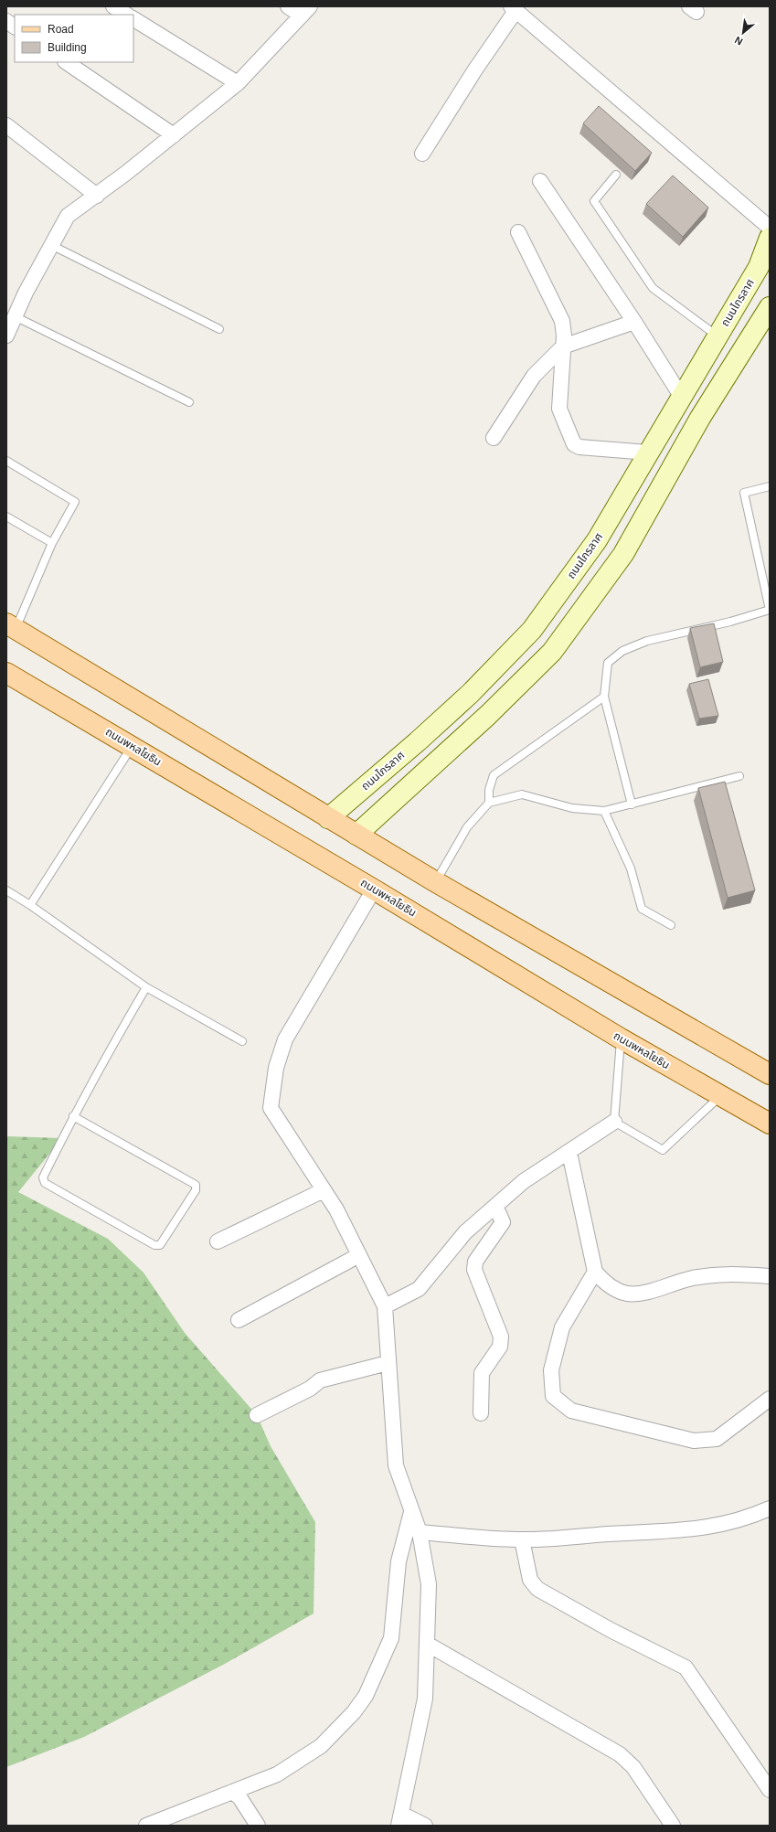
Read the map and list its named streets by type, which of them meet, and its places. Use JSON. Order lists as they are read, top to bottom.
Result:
{
  "streets": {
    "main road": ["ถนนไกรลาศ", "ถนนพหลโยธิน"]
  },
  "legend": ["Road", "Building"],
  "north": "bottom left"
}
